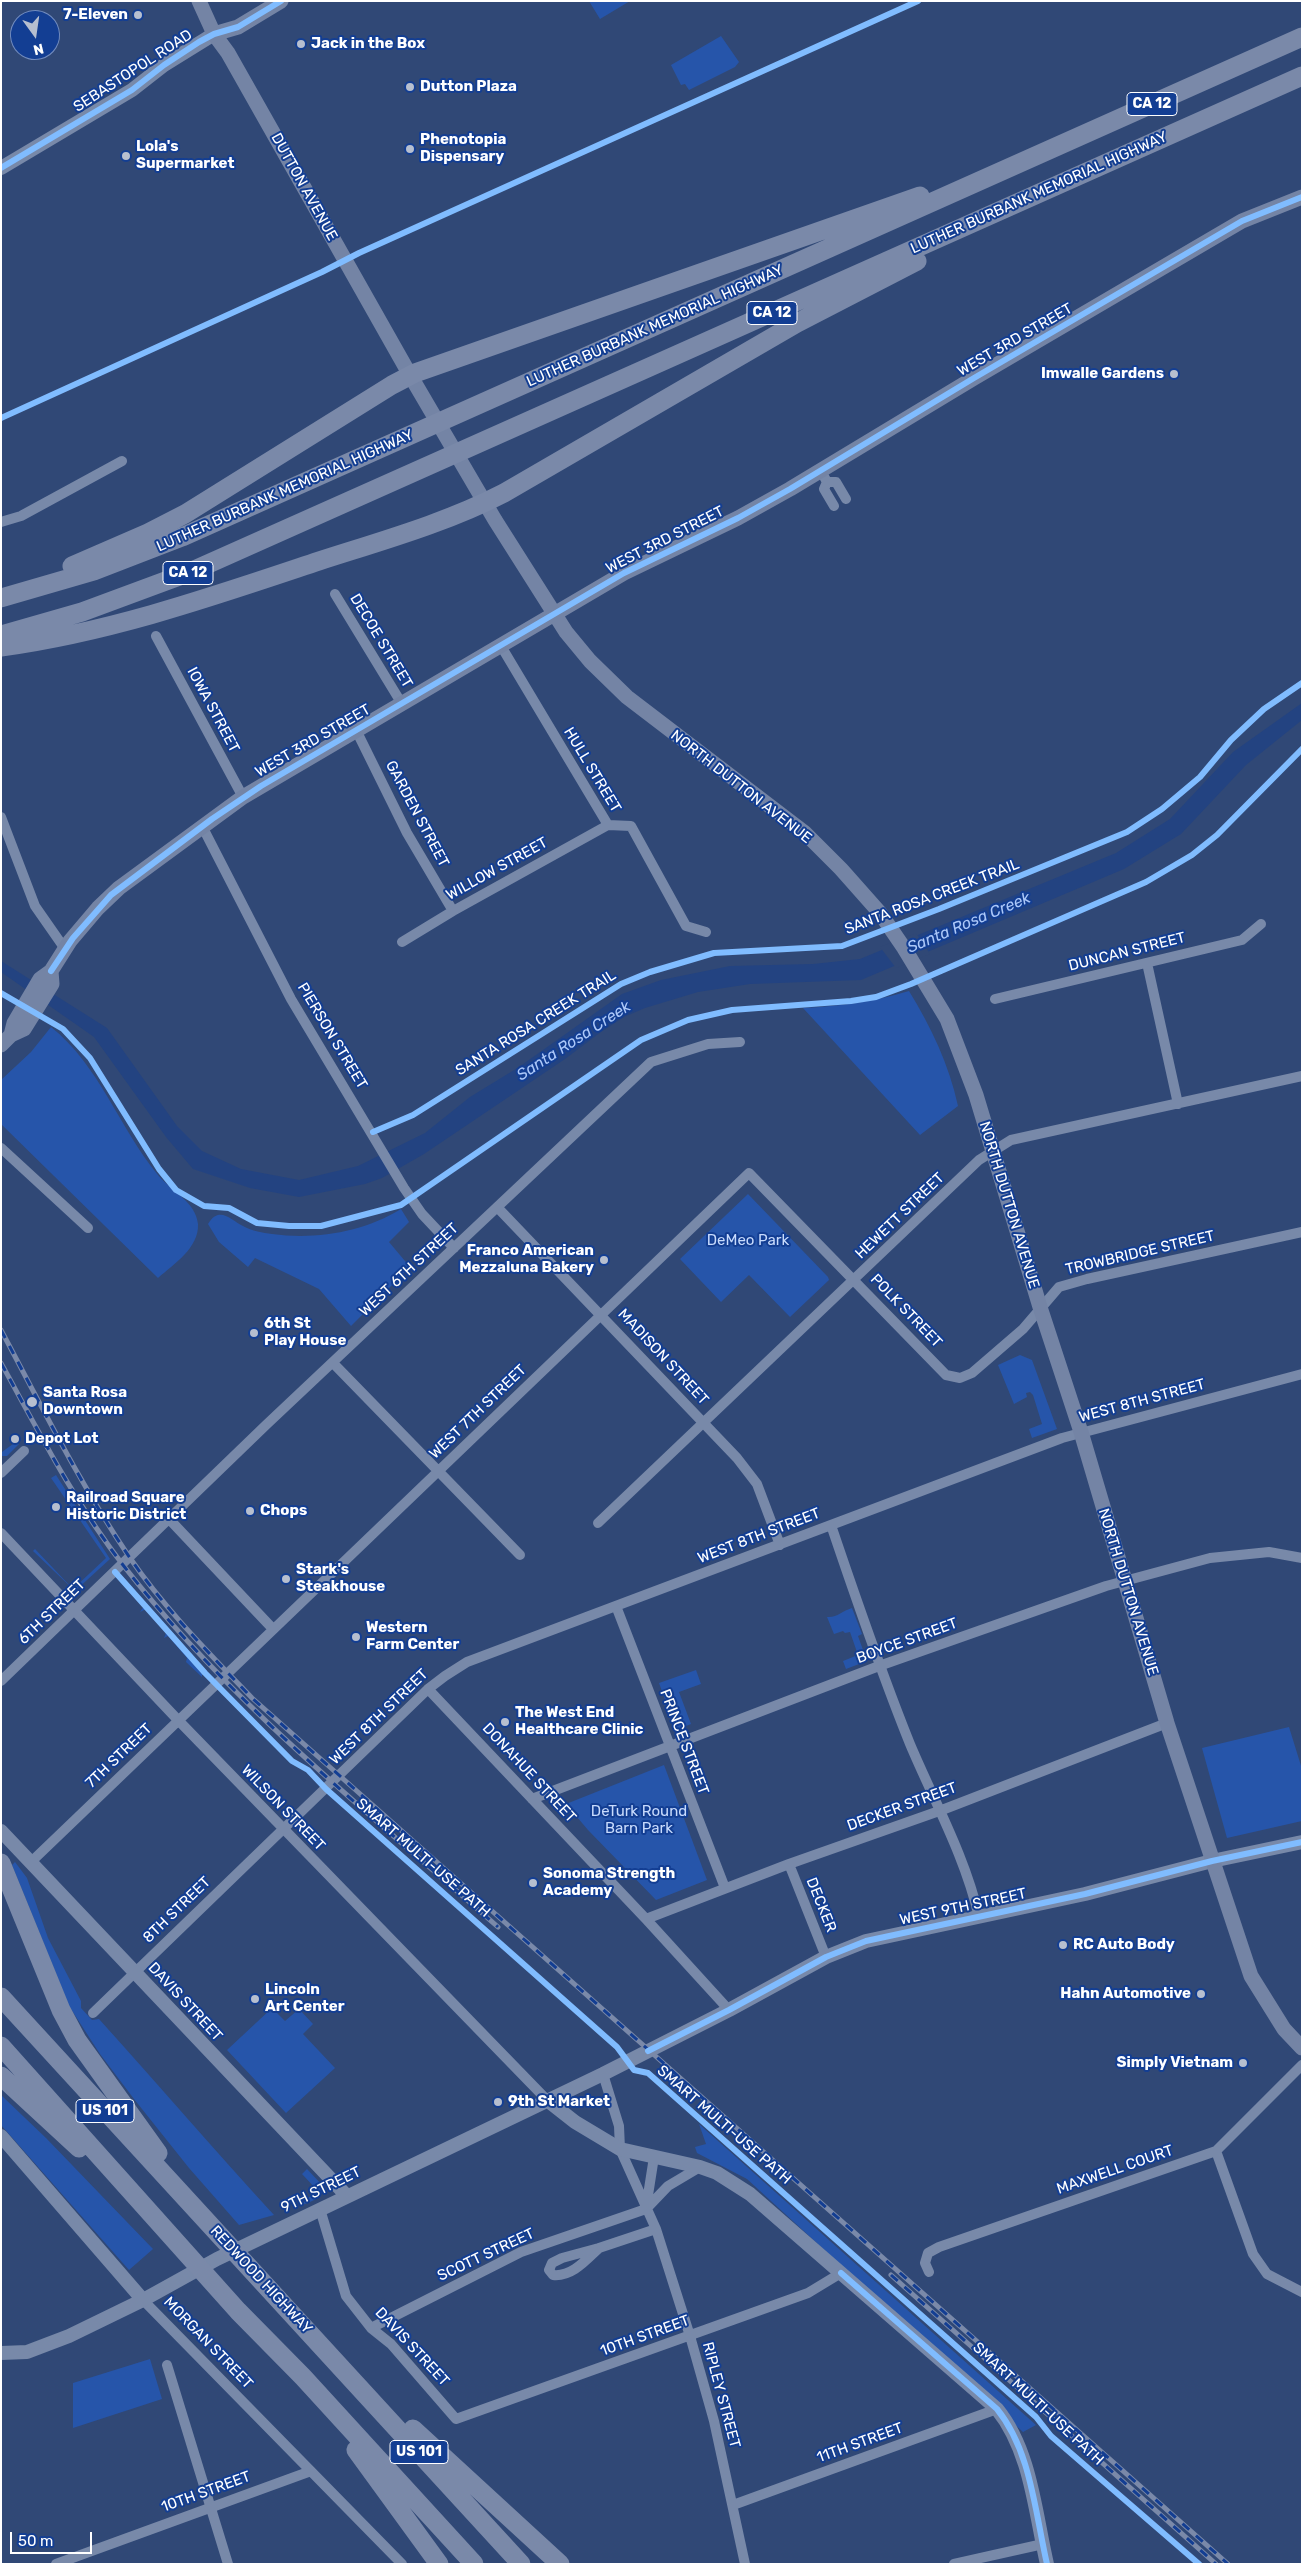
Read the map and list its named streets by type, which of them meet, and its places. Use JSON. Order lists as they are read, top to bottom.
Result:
{
  "streets": {
    "highway": [
      "CA 12",
      "LUTHER BURBANK MEMORIAL HIGHWAY",
      "US 101",
      "REDWOOD HIGHWAY"
    ],
    "main road": [
      "SEBASTOPOL ROAD",
      "DUTTON AVENUE",
      "WEST 3RD STREET",
      "NORTH DUTTON AVENUE"
    ],
    "street": [
      "DECOE STREET",
      "IOWA STREET",
      "HULL STREET",
      "GARDEN STREET",
      "WILLOW STREET",
      "DUNCAN STREET",
      "PIERSON STREET",
      "HEWETT STREET",
      "TROWBRIDGE STREET",
      "WEST 6TH STREET",
      "POLK STREET",
      "MADISON STREET",
      "WEST 8TH STREET",
      "WEST 7TH STREET",
      "6TH STREET",
      "BOYCE STREET",
      "PRINCE STREET",
      "7TH STREET",
      "DONAHUE STREET",
      "DECKER STREET",
      "WILSON STREET",
      "DECKER",
      "WEST 9TH STREET",
      "8TH STREET",
      "DAVIS STREET",
      "MAXWELL COURT",
      "9TH STREET",
      "SCOTT STREET",
      "10TH STREET",
      "MORGAN STREET",
      "RIPLEY STREET",
      "11TH STREET"
    ],
    "cycle path": ["SANTA ROSA CREEK TRAIL", "SMART MULTI-USE PATH"]
  },
  "crossings": [
    ["SEBASTOPOL ROAD", "DUTTON AVENUE"],
    ["DUTTON AVENUE", "NORTH DUTTON AVENUE"],
    ["WEST 3RD STREET", "DECOE STREET"],
    ["WEST 3RD STREET", "IOWA STREET"],
    ["WEST 3RD STREET", "HULL STREET"],
    ["WEST 3RD STREET", "NORTH DUTTON AVENUE"],
    ["WEST 3RD STREET", "GARDEN STREET"],
    ["WEST 3RD STREET", "PIERSON STREET"],
    ["HULL STREET", "WILLOW STREET"],
    ["NORTH DUTTON AVENUE", "HEWETT STREET"],
    ["NORTH DUTTON AVENUE", "TROWBRIDGE STREET"],
    ["NORTH DUTTON AVENUE", "WEST 8TH STREET"],
    ["NORTH DUTTON AVENUE", "BOYCE STREET"],
    ["NORTH DUTTON AVENUE", "DECKER STREET"],
    ["NORTH DUTTON AVENUE", "WEST 9TH STREET"],
    ["GARDEN STREET", "WILLOW STREET"],
    ["PIERSON STREET", "WEST 6TH STREET"],
    ["HEWETT STREET", "POLK STREET"],
    ["HEWETT STREET", "MADISON STREET"],
    ["TROWBRIDGE STREET", "POLK STREET"],
    ["WEST 6TH STREET", "MADISON STREET"],
    ["WEST 6TH STREET", "6TH STREET"],
    ["POLK STREET", "WEST 7TH STREET"],
    ["MADISON STREET", "WEST 8TH STREET"],
    ["MADISON STREET", "WEST 7TH STREET"],
    ["WEST 8TH STREET", "PRINCE STREET"],
    ["WEST 8TH STREET", "DONAHUE STREET"],
    ["WEST 8TH STREET", "WILSON STREET"],
    ["WEST 8TH STREET", "8TH STREET"],
    ["WEST 7TH STREET", "7TH STREET"],
    ["6TH STREET", "WILSON STREET"],
    ["BOYCE STREET", "PRINCE STREET"],
    ["BOYCE STREET", "DONAHUE STREET"],
    ["PRINCE STREET", "DECKER STREET"],
    ["7TH STREET", "WILSON STREET"],
    ["7TH STREET", "DAVIS STREET"],
    ["DONAHUE STREET", "DECKER STREET"],
    ["DONAHUE STREET", "WEST 9TH STREET"],
    ["DECKER STREET", "DECKER"],
    ["WILSON STREET", "8TH STREET"],
    ["WILSON STREET", "9TH STREET"],
    ["DECKER", "WEST 9TH STREET"],
    ["WEST 9TH STREET", "9TH STREET"],
    ["8TH STREET", "DAVIS STREET"],
    ["DAVIS STREET", "9TH STREET"],
    ["DAVIS STREET", "SCOTT STREET"],
    ["DAVIS STREET", "10TH STREET"],
    ["9TH STREET", "MORGAN STREET"],
    ["9TH STREET", "RIPLEY STREET"],
    ["SCOTT STREET", "RIPLEY STREET"],
    ["10TH STREET", "MORGAN STREET"],
    ["10TH STREET", "RIPLEY STREET"],
    ["RIPLEY STREET", "11TH STREET"]
  ],
  "water": ["Santa Rosa Creek"],
  "parks": ["DeMeo Park", "DeTurk Round Barn Park"],
  "places": [
    "7-Eleven",
    "Jack in the Box",
    "Dutton Plaza",
    "Phenotopia Dispensary",
    "Lola's Supermarket",
    "Imwalle Gardens",
    "Franco American Mezzaluna Bakery",
    "6th St Play House",
    "Santa Rosa Downtown",
    "Depot Lot",
    "Railroad Square Historic District",
    "Chops",
    "Stark's Steakhouse",
    "Western Farm Center",
    "The West End Healthcare Clinic",
    "Sonoma Strength Academy",
    "RC Auto Body",
    "Hahn Automotive",
    "Lincoln Art Center",
    "Simply Vietnam",
    "9th St Market"
  ],
  "scale_bar": "50 m",
  "north": "bottom"
}
